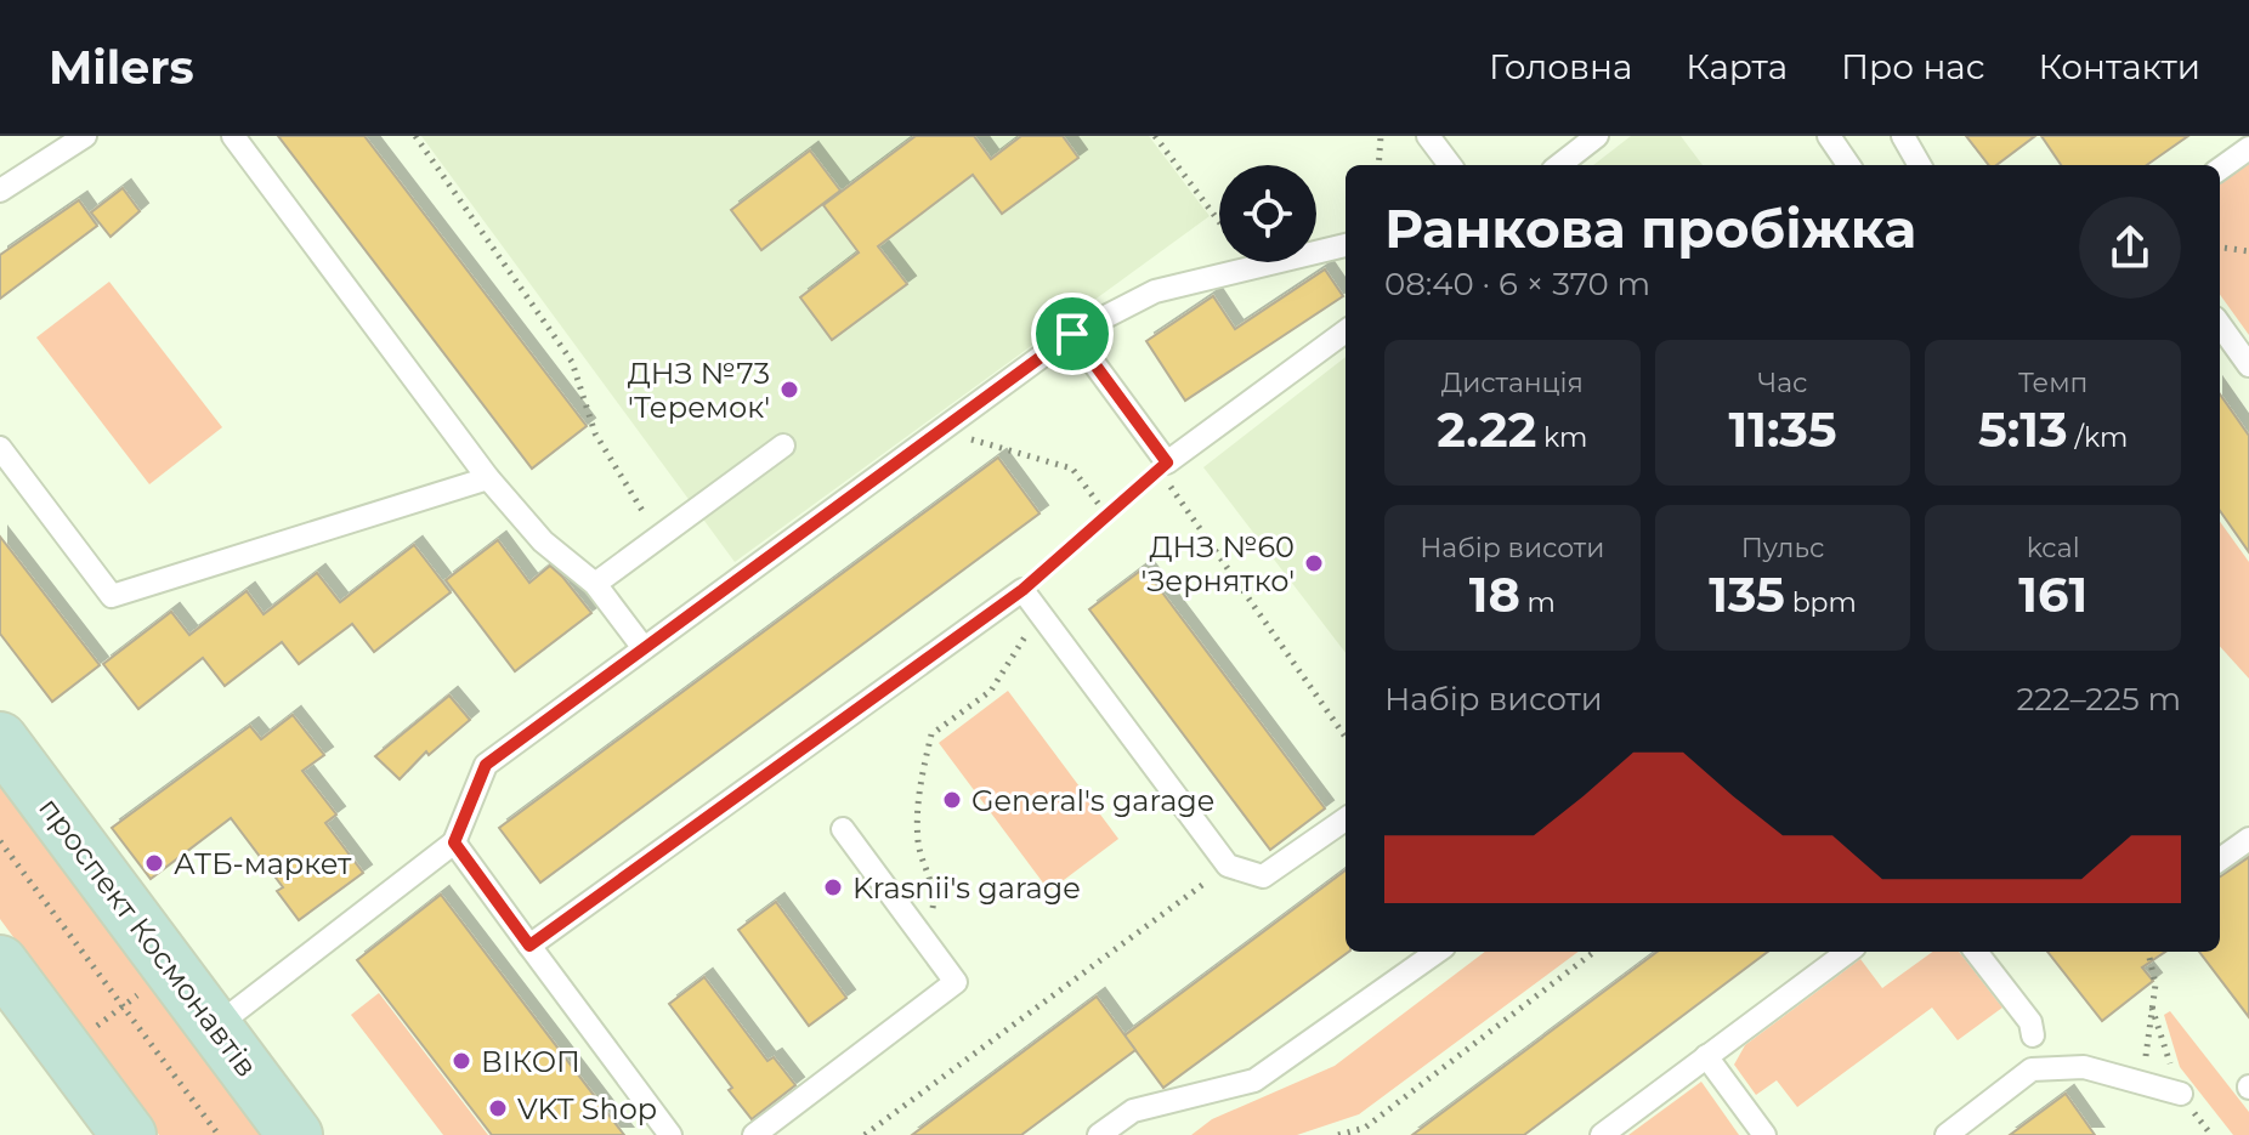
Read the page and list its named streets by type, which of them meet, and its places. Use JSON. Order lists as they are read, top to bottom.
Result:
{
  "streets": {
    "street": ["проспект Космонавтів"]
  },
  "places": [
    "ДНЗ №73 'Теремок'",
    "ДНЗ №60 'Зернятко'",
    "General's garage",
    "АТБ-маркет",
    "Krasnii's garage",
    "ВІКОП",
    "VKT Shop"
  ],
  "page": {
    "header": "Milers",
    "nav": [
      "Головна",
      "Карта",
      "Про нас",
      "Контакти"
    ],
    "heading": ["Ранкова пробіжка", "08:40 · 6 × 370 m"],
    "stats": [
      ["Дистанція", "2.22 km"],
      ["Час", "11:35"],
      ["Темп", "5:13 /km"],
      ["Набір висоти", "18 m"],
      ["Пульс", "135 bpm"],
      ["kcal", "161"]
    ],
    "chart": ["Набір висоти", "222–225 m"]
  }
}
